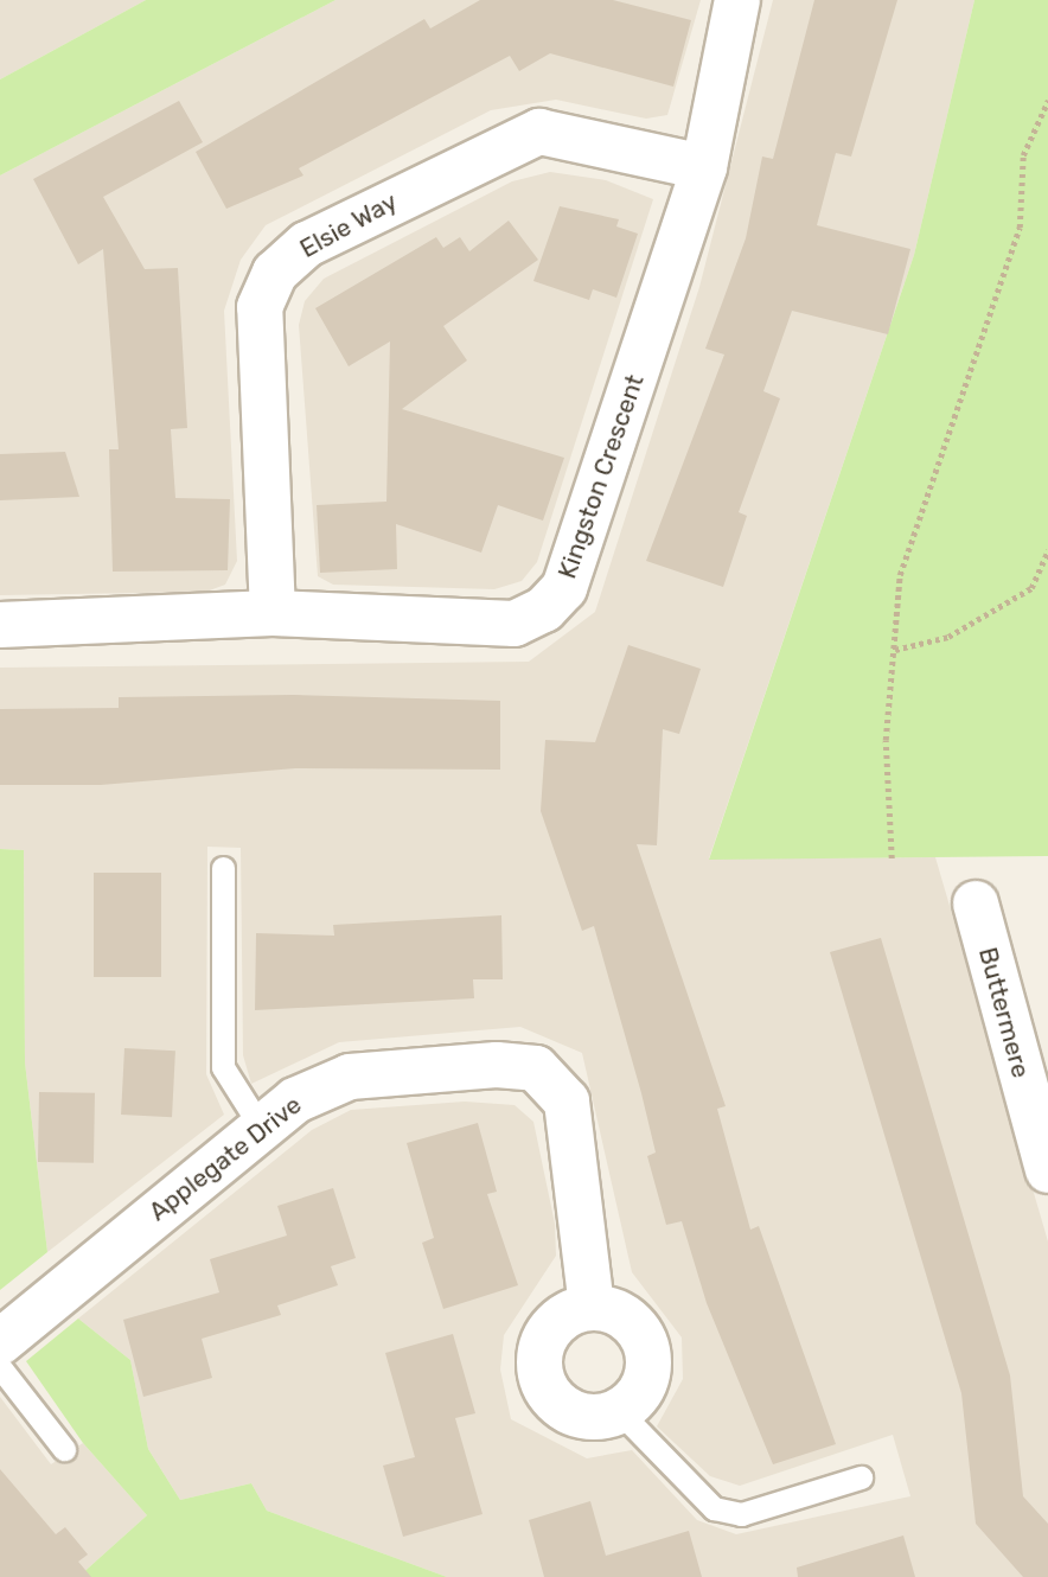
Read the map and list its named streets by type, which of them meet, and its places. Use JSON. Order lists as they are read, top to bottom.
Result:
{
  "streets": {
    "street": [
      "Elsie Way",
      "Kingston Crescent",
      "Buttermere",
      "Applegate Drive"
    ]
  },
  "crossings": [
    ["Elsie Way", "Kingston Crescent"]
  ]
}
